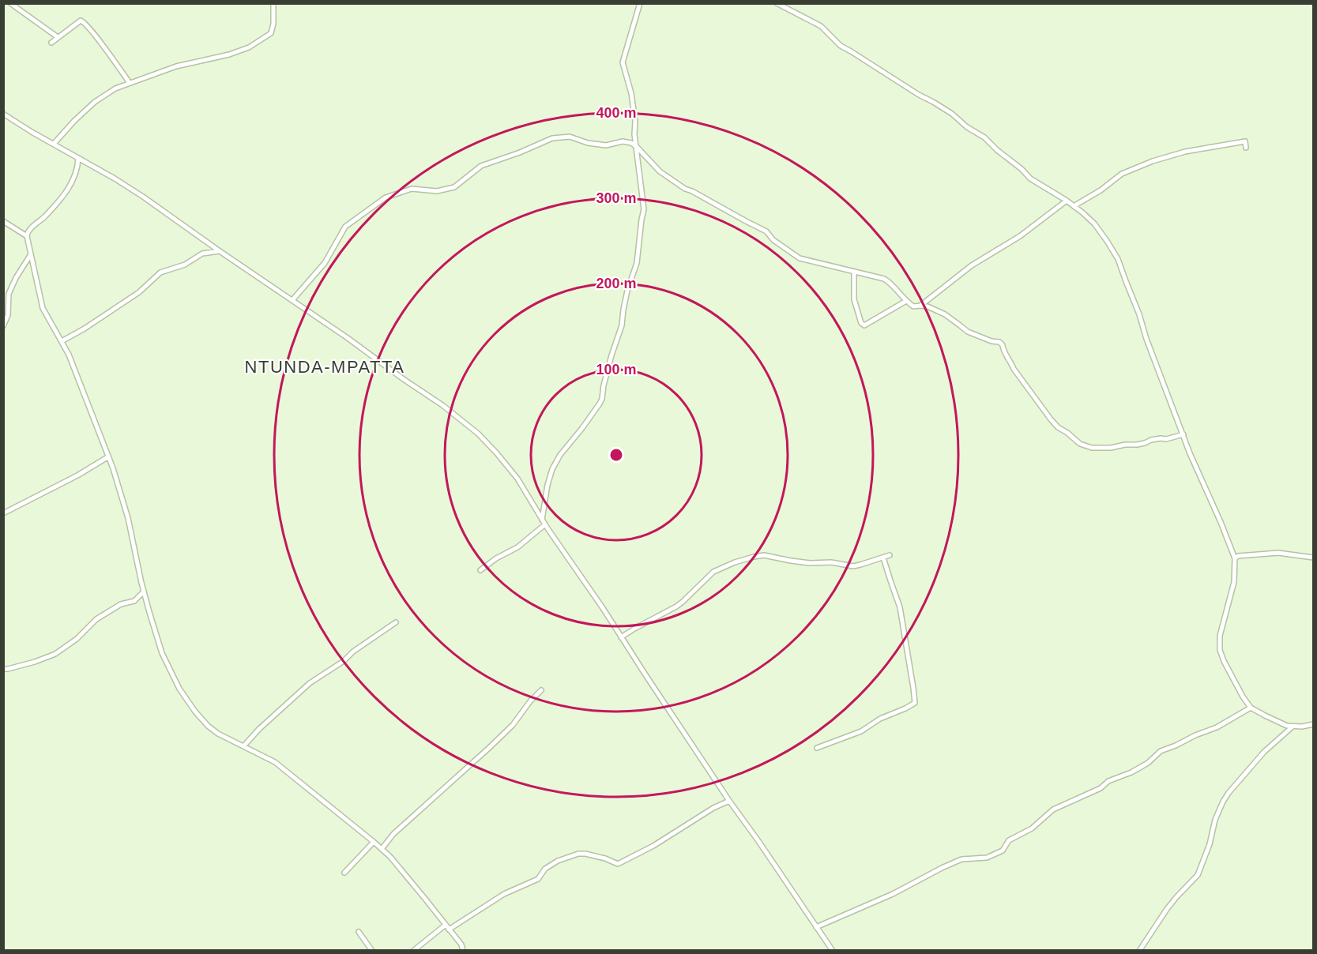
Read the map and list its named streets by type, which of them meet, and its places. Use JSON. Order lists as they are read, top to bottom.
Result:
{
  "districts": ["NTUNDA-MPATTA"],
  "rings": [
    "400 m",
    "300 m",
    "200 m",
    "100 m"
  ]
}
